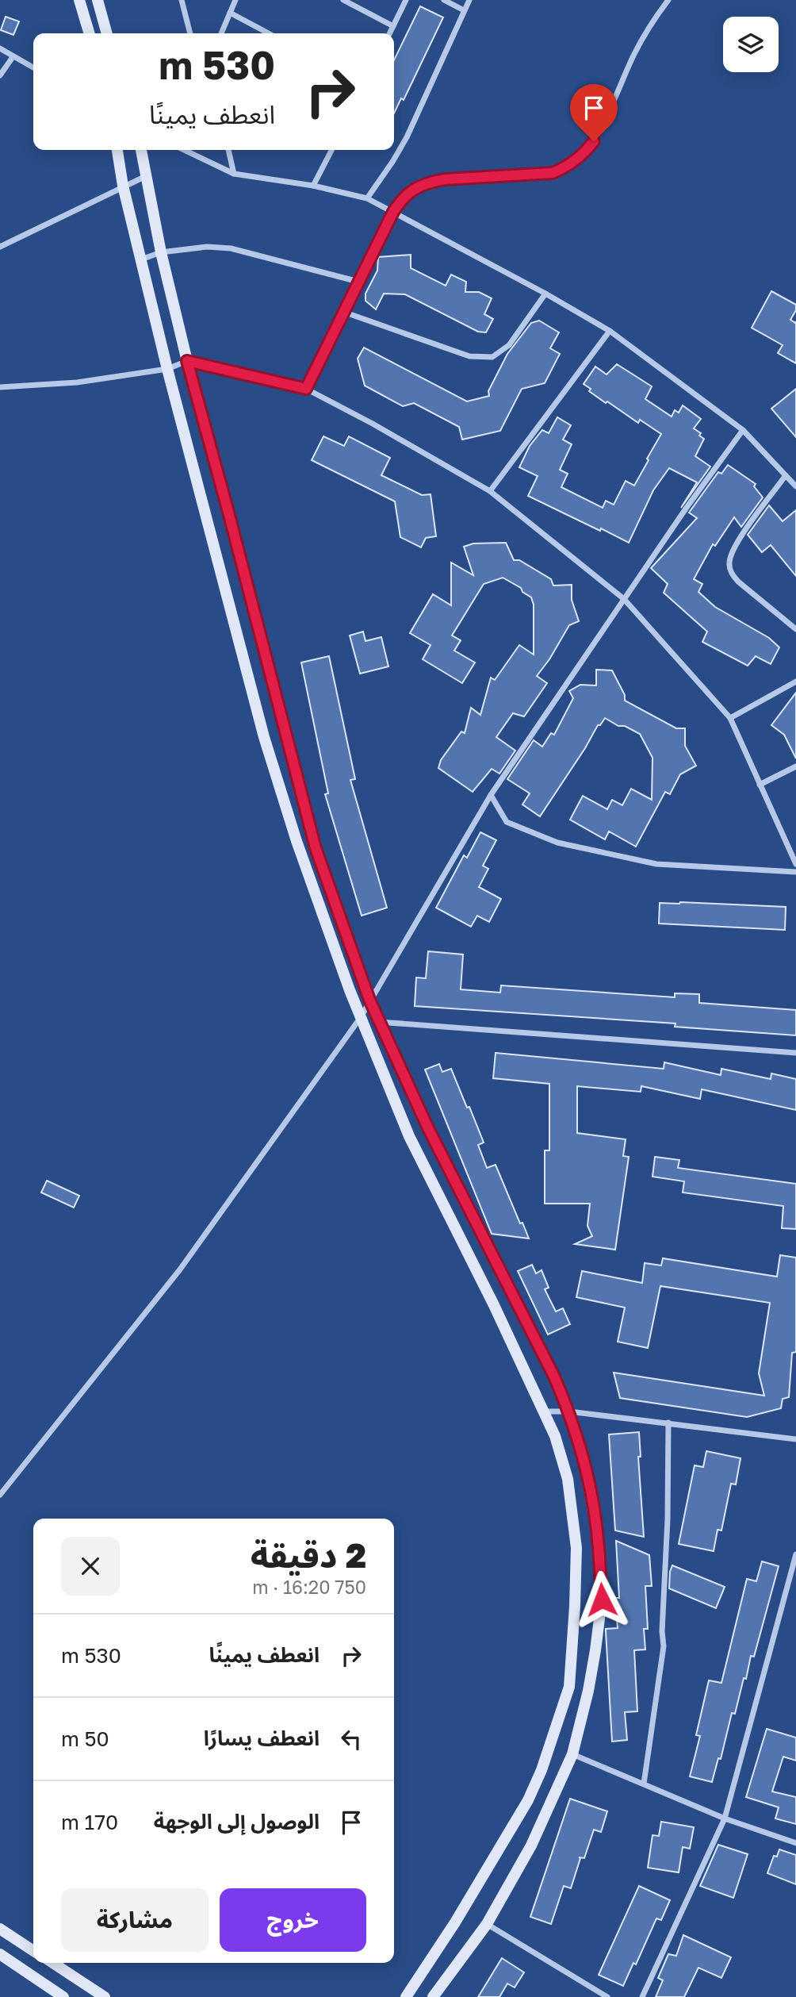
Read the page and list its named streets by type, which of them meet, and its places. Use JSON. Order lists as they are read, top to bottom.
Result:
{
  "page": {
    "turn": ["530 m", "انعطف يمينًا"],
    "heading": ["2 دقيقة", "750 m · 16:20"],
    "list": [
      {
        "name": "انعطف يمينًا",
        "value": "530 m"
      },
      {
        "name": "انعطف يسارًا",
        "value": "50 m"
      },
      {
        "name": "الوصول إلى الوجهة",
        "value": "170 m"
      }
    ],
    "buttons": ["خروج", "مشاركة"]
  }
}
